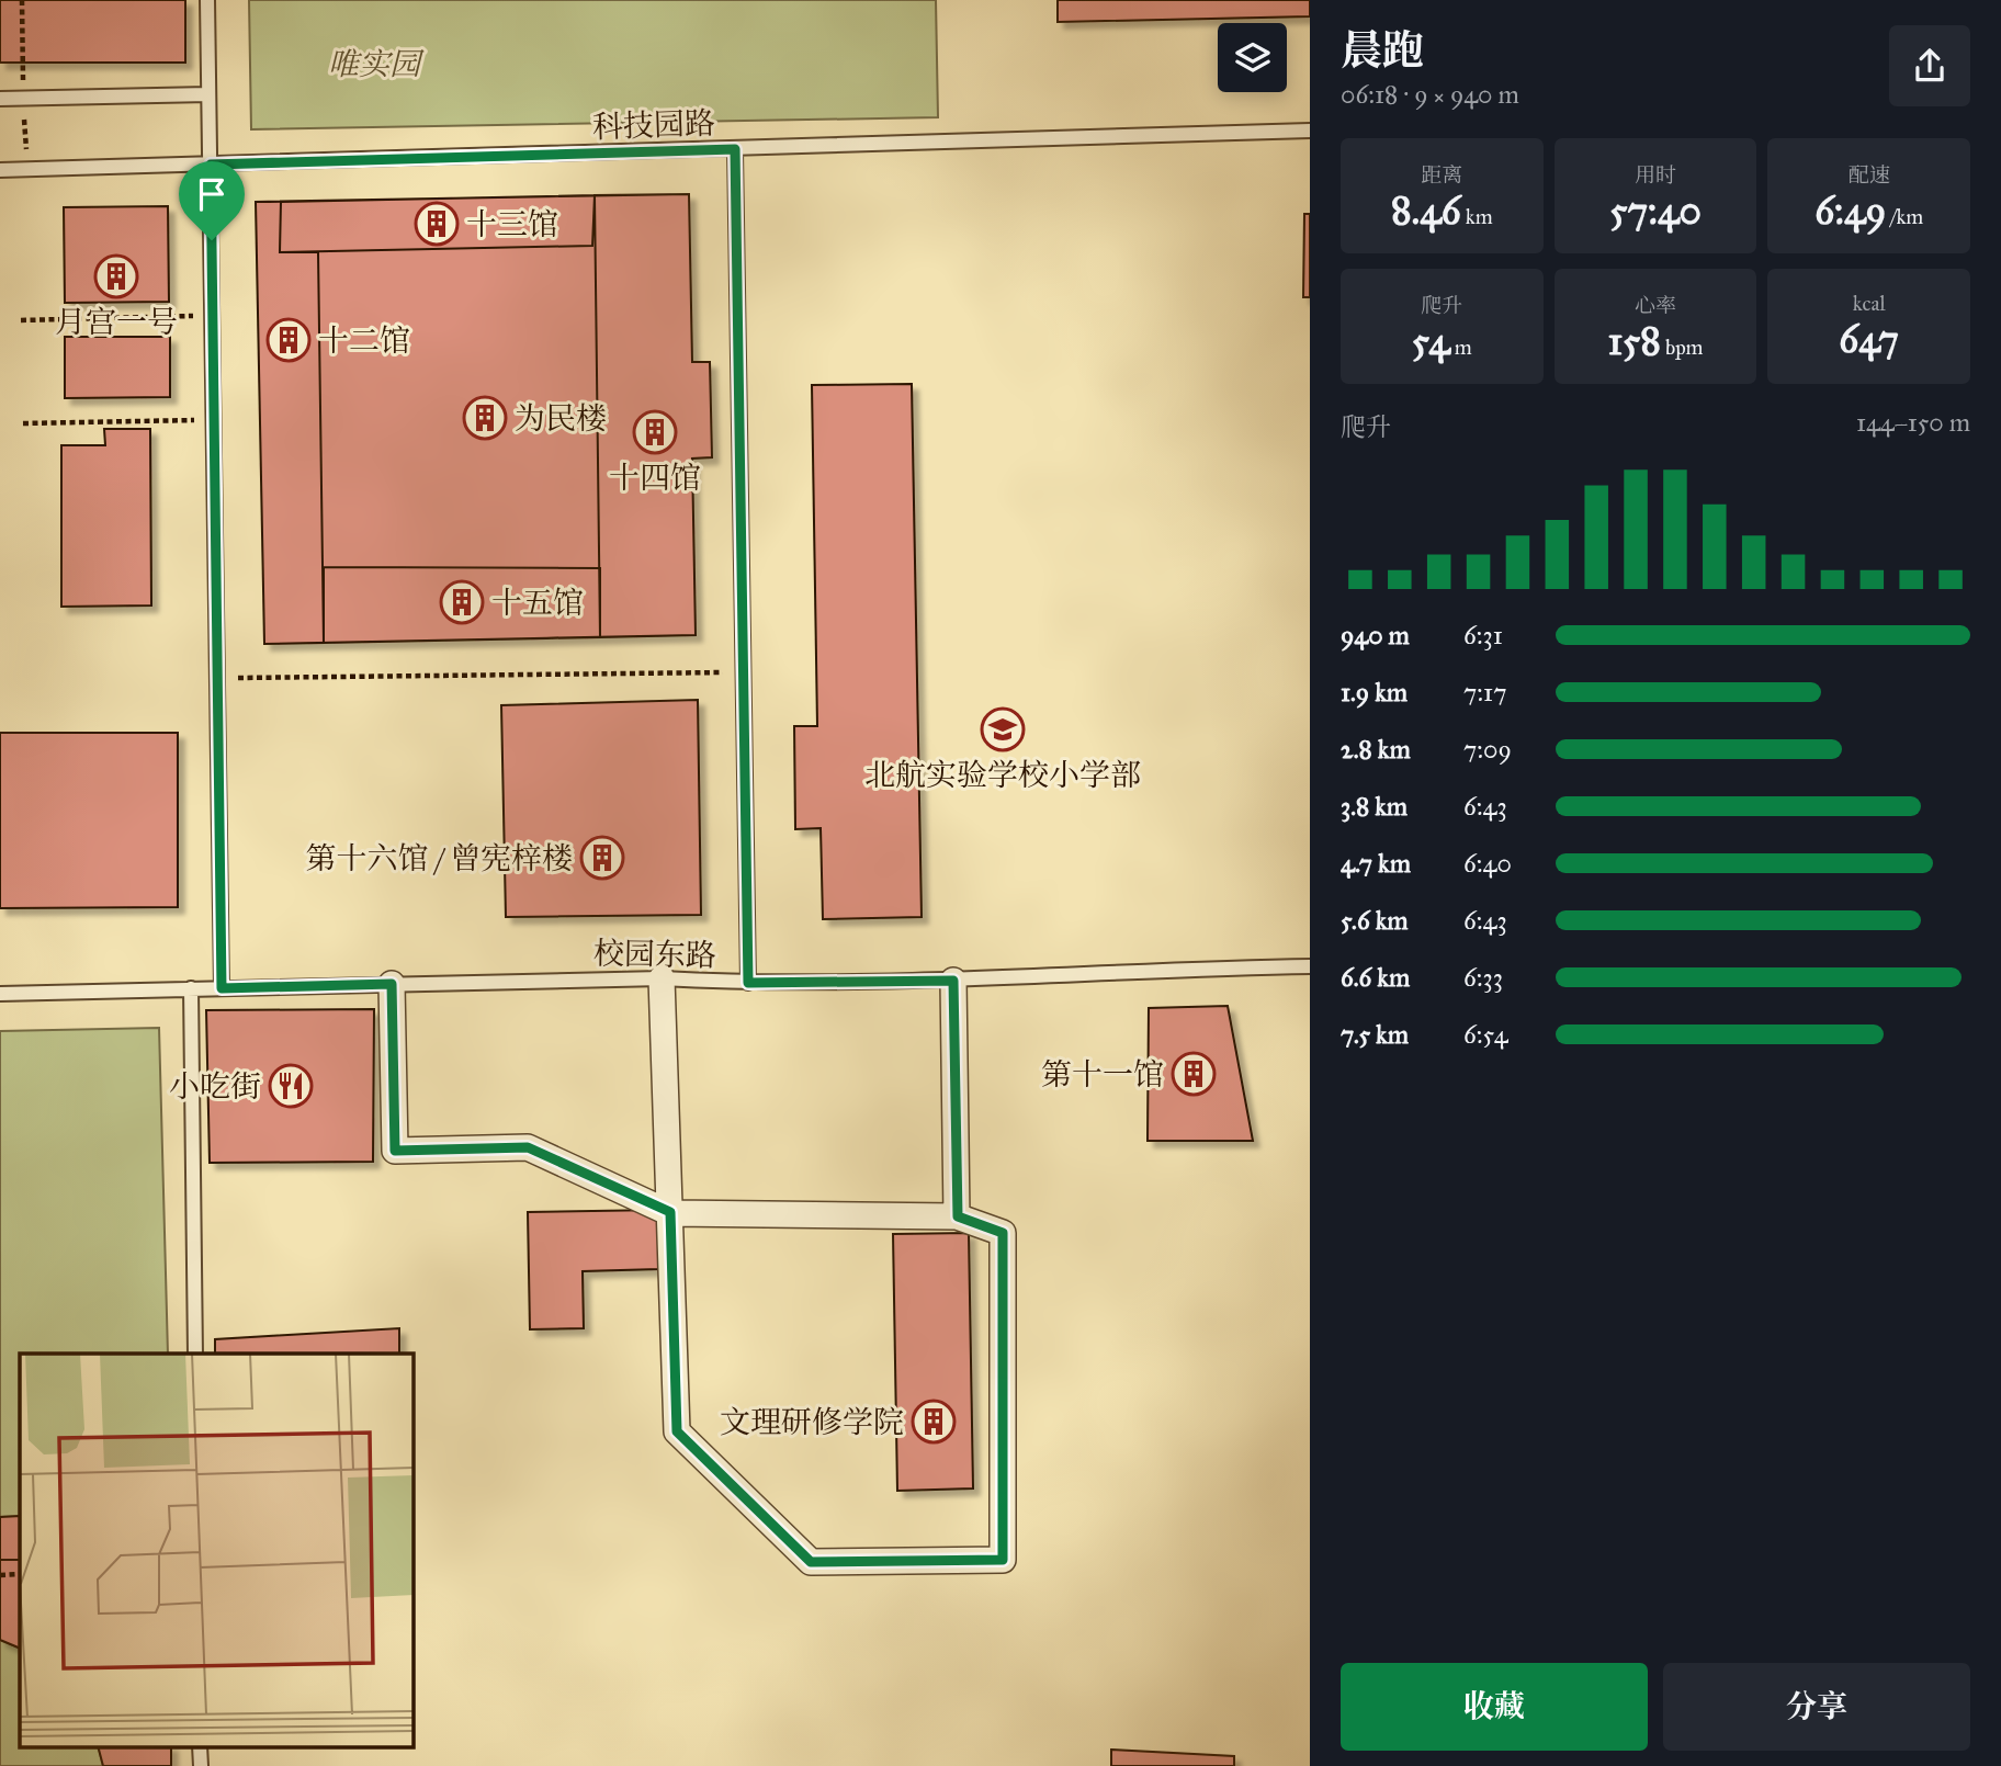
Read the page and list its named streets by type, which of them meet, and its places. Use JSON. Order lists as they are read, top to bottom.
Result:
{
  "streets": {
    "lane": ["科技园路", "校园东路"]
  },
  "parks": ["唯实园"],
  "places": {
    "building": [
      "十三馆",
      "月宫一号",
      "十二馆",
      "为民楼",
      "十四馆",
      "十五馆",
      "第十六馆 / 曾宪梓楼",
      "第十一馆",
      "文理研修学院"
    ],
    "school or university": ["北航实验学校小学部"],
    "restaurant": ["小吃街"]
  },
  "page": {
    "heading": ["晨跑", "06:18 · 9 × 940 m"],
    "stats": [
      ["距离", "8.46 km"],
      ["用时", "57:40"],
      ["配速", "6:49 /km"],
      ["爬升", "54 m"],
      ["心率", "158 bpm"],
      ["kcal", "647"]
    ],
    "chart": ["爬升", "144–150 m"],
    "list": [
      {
        "name": "940 m",
        "note": "6:31"
      },
      {
        "name": "1.9 km",
        "note": "7:17"
      },
      {
        "name": "2.8 km",
        "note": "7:09"
      },
      {
        "name": "3.8 km",
        "note": "6:43"
      },
      {
        "name": "4.7 km",
        "note": "6:40"
      },
      {
        "name": "5.6 km",
        "note": "6:43"
      },
      {
        "name": "6.6 km",
        "note": "6:33"
      },
      {
        "name": "7.5 km",
        "note": "6:54"
      }
    ],
    "buttons": ["收藏", "分享"]
  }
}
